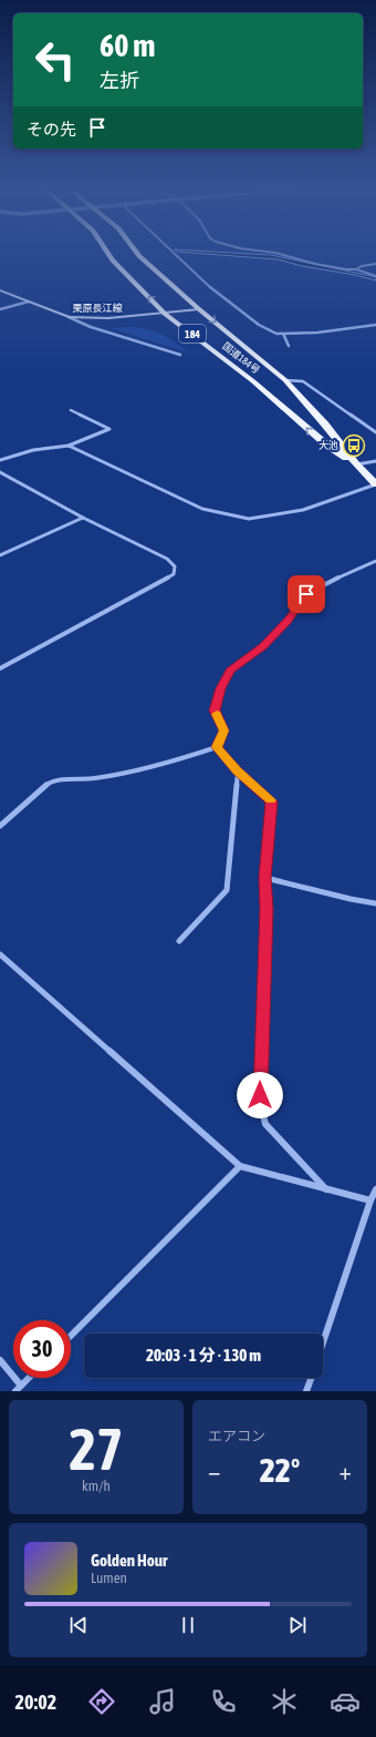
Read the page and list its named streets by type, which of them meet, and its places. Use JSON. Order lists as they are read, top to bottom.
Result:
{
  "streets": {
    "highway": ["184", "国道184号"],
    "main road": ["栗原長江線"]
  },
  "crossings": [
    ["栗原長江線", "国道184号"]
  ],
  "places": {
    "bus stop": ["大池"]
  },
  "page": {
    "turn": ["60 m", "左折"],
    "then": "その先",
    "limit": "30",
    "trip": "20:03 · 1 分 · 130 m",
    "tile": [
      ["27", "km/h"],
      "エアコン"
    ],
    "heat": ["−", "22°", "+"],
    "song": ["Golden Hour", "Lumen"],
    "tabs": "20:02"
  }
}
